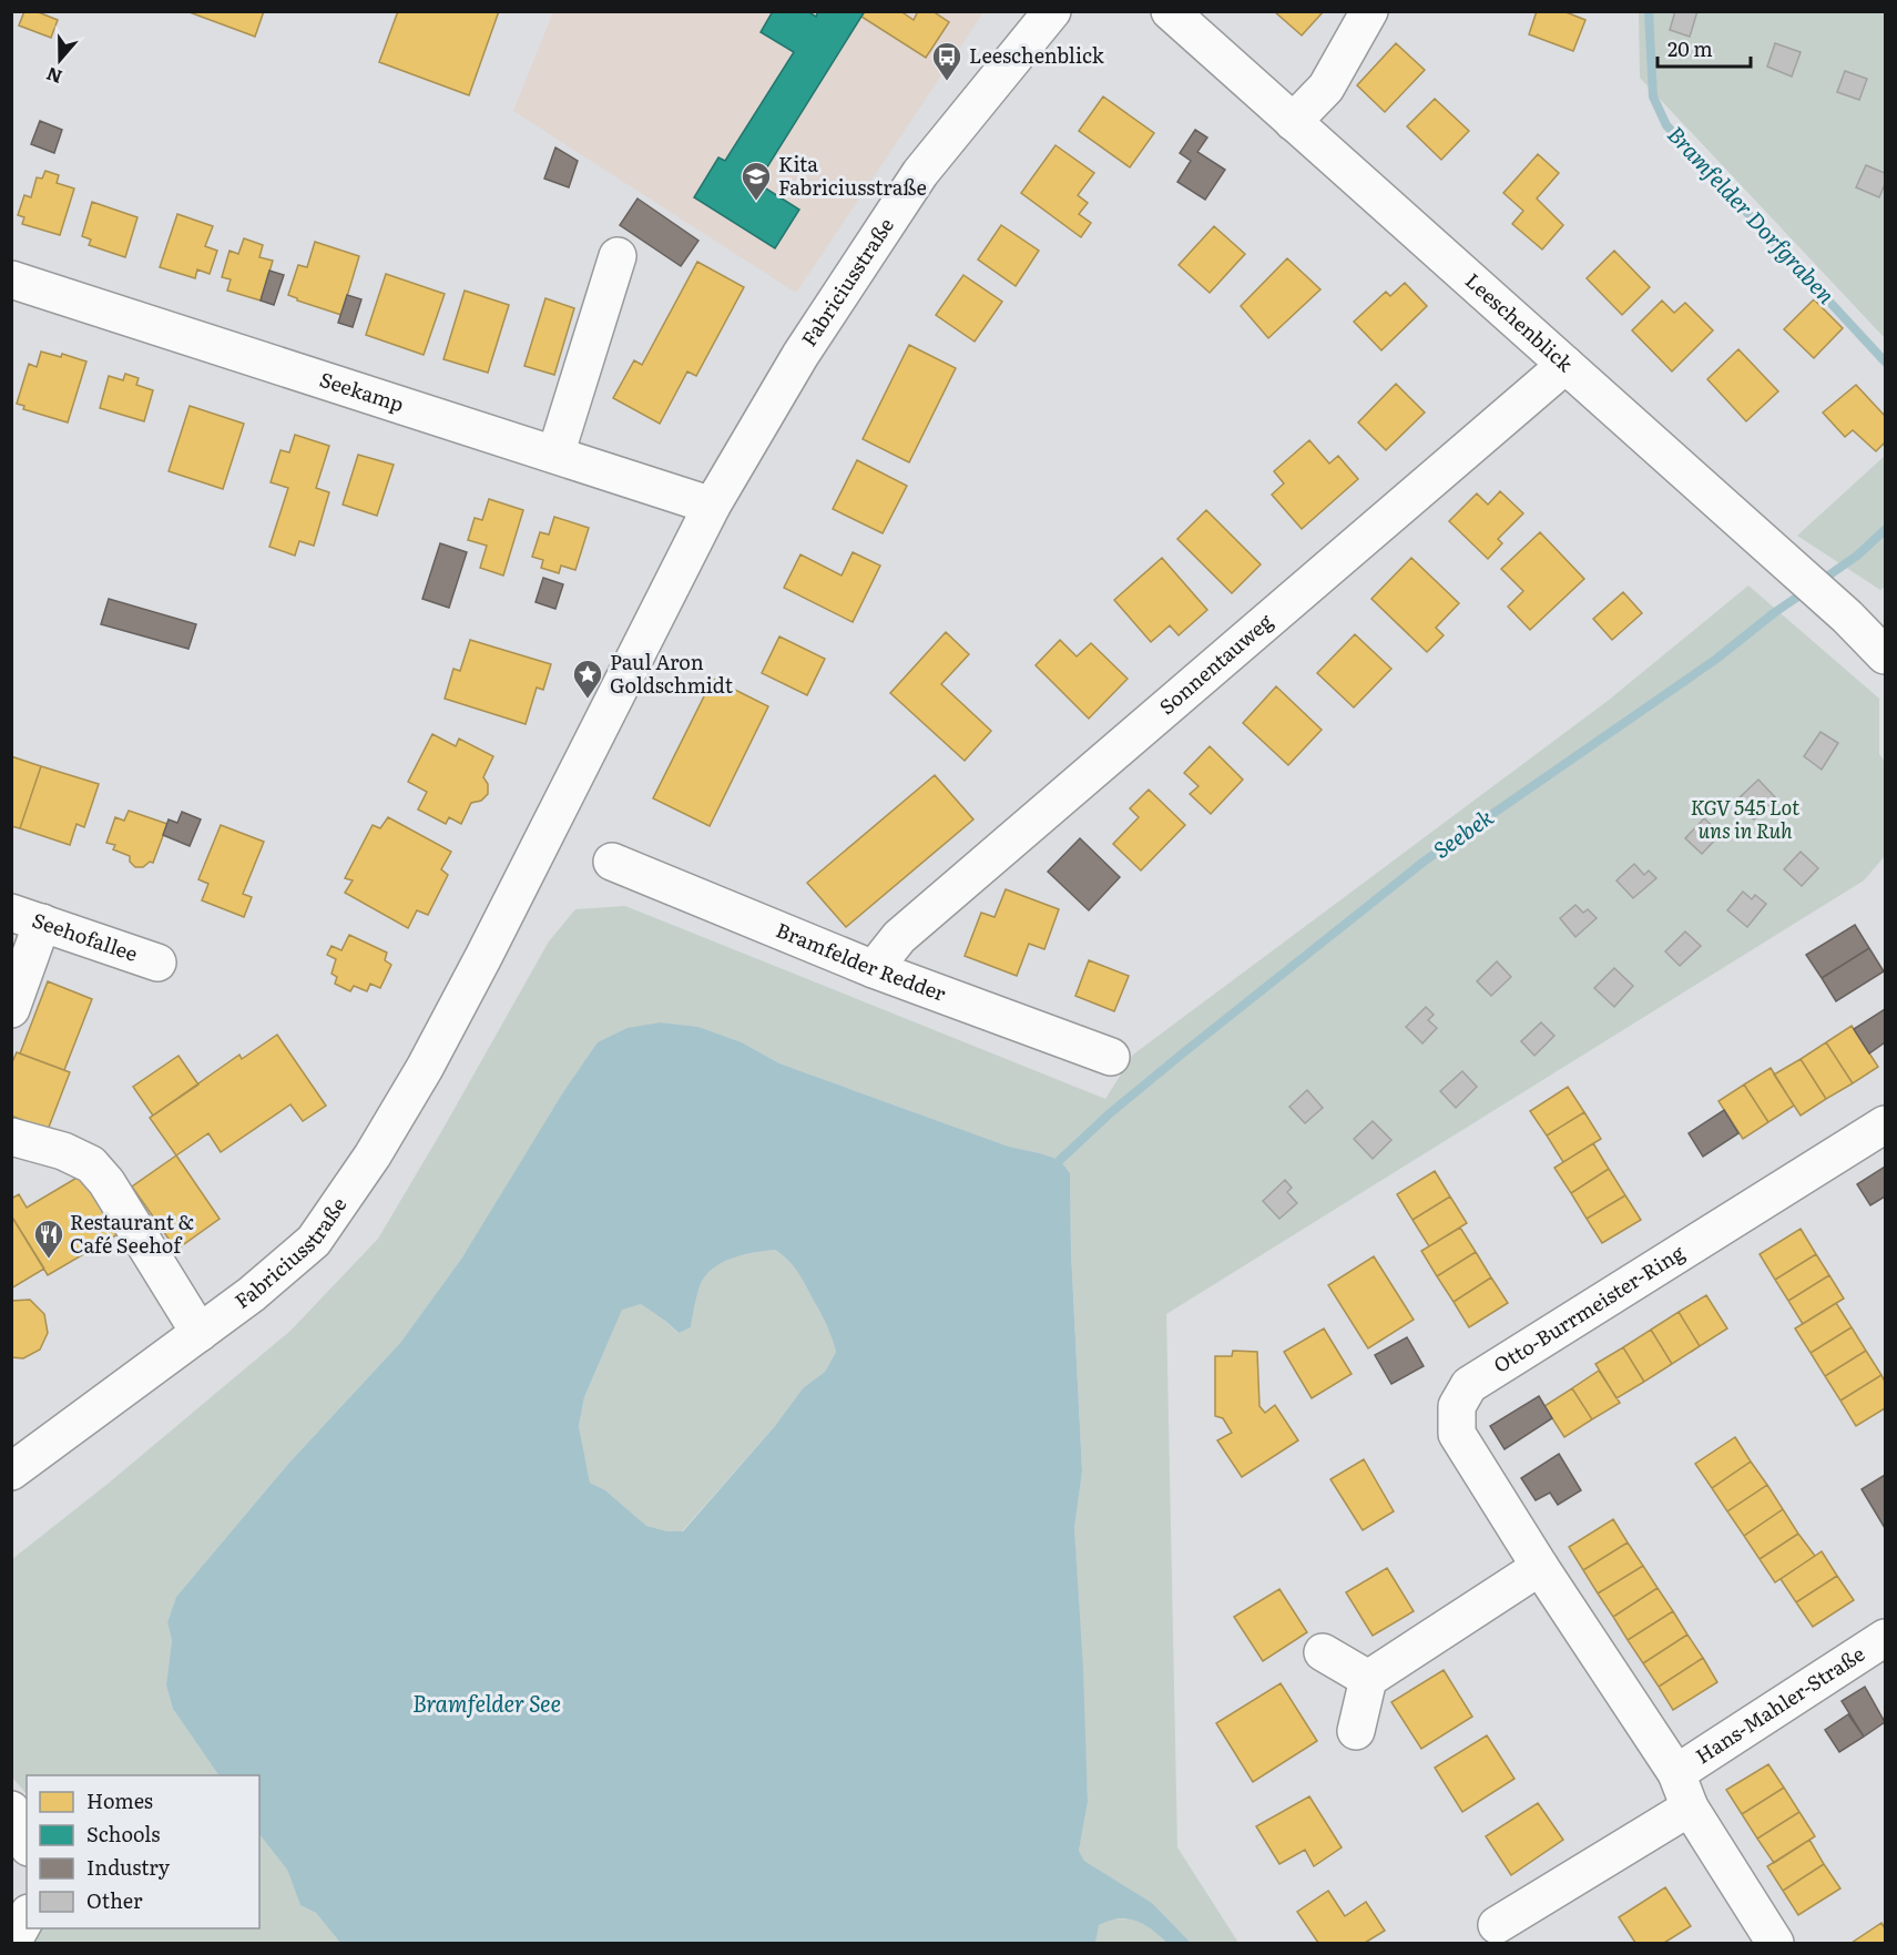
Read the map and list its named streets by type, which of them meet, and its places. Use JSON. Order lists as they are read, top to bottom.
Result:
{
  "streets": {
    "street": [
      "Fabriciusstraße",
      "Leeschenblick",
      "Seekamp",
      "Sonnentauweg",
      "Seehofallee",
      "Bramfelder Redder",
      "Otto-Burrmeister-Ring",
      "Hans-Mahler-Straße"
    ]
  },
  "crossings": [
    ["Fabriciusstraße", "Seekamp"],
    ["Leeschenblick", "Sonnentauweg"],
    ["Sonnentauweg", "Bramfelder Redder"],
    ["Otto-Burrmeister-Ring", "Hans-Mahler-Straße"]
  ],
  "water": ["Bramfelder Dorfgraben", "Seebek", "Bramfelder See"],
  "parks": ["KGV 545 Lot uns in Ruh"],
  "places": {
    "bus stop": ["Leeschenblick"],
    "school or university": ["Kita Fabriciusstraße"],
    "place": ["Paul Aron Goldschmidt"],
    "restaurant": ["Restaurant & Café Seehof"]
  },
  "legend": [
    "Homes",
    "Schools",
    "Industry",
    "Other"
  ],
  "scale_bar": "20 m",
  "north": "bottom"
}
